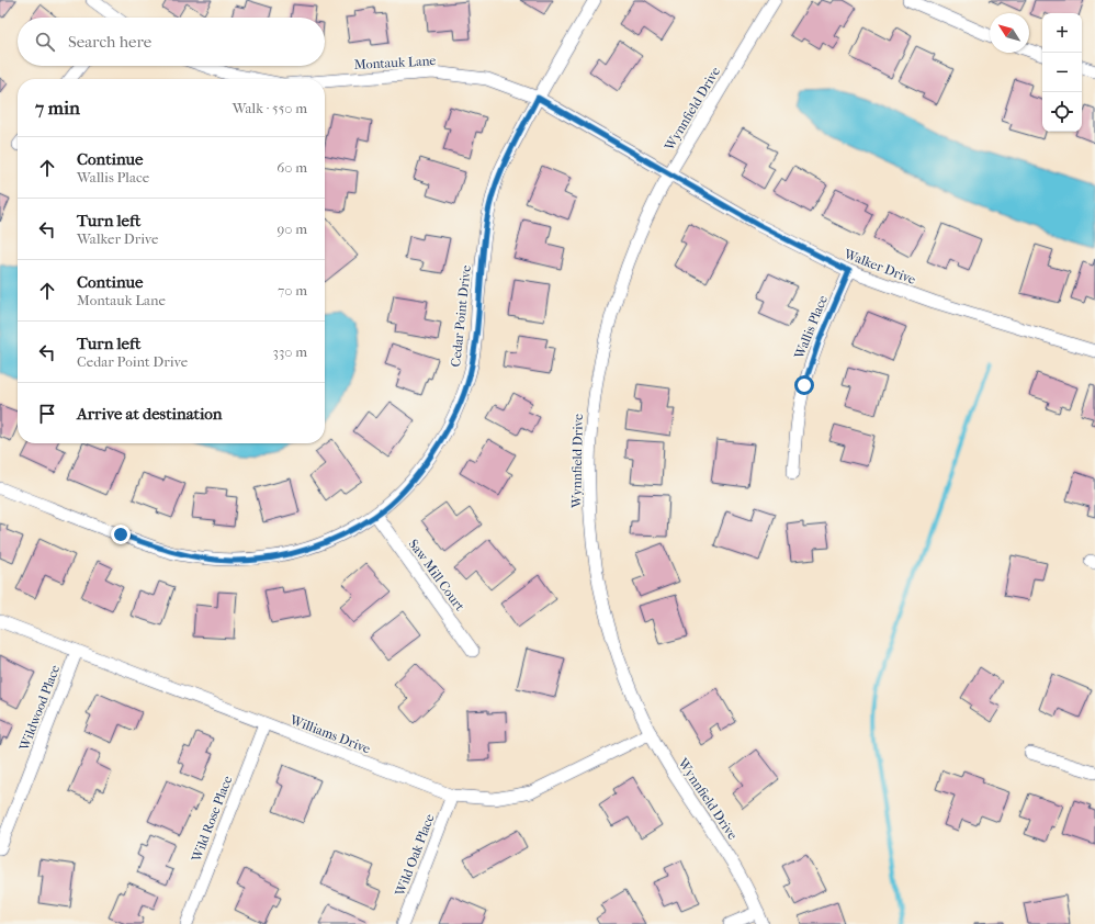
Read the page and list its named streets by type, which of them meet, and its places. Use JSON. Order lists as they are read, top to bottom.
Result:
{
  "streets": {
    "street": [
      "Montauk Lane",
      "Wynnfield Drive",
      "Walker Drive",
      "Cedar Point Drive",
      "Wallis Place",
      "Saw Mill Court",
      "Wildwood Place",
      "Williams Drive",
      "Wild Rose Place",
      "Wild Oak Place"
    ]
  },
  "crossings": [
    ["Montauk Lane", "Wynnfield Drive"],
    ["Montauk Lane", "Walker Drive"],
    ["Montauk Lane", "Cedar Point Drive"],
    ["Wynnfield Drive", "Walker Drive"],
    ["Wynnfield Drive", "Williams Drive"],
    ["Walker Drive", "Wallis Place"],
    ["Cedar Point Drive", "Saw Mill Court"],
    ["Wildwood Place", "Williams Drive"],
    ["Williams Drive", "Wild Rose Place"],
    ["Williams Drive", "Wild Oak Place"]
  ],
  "north": "top left",
  "page": {
    "map_buttons": ["+", "−"],
    "search": "Search here",
    "heading": ["7 min", "Walk · 550 m"],
    "list": [
      ["Continue", "Wallis Place", "60 m"],
      ["Turn left", "Walker Drive", "90 m"],
      ["Continue", "Montauk Lane", "70 m"],
      ["Turn left", "Cedar Point Drive", "330 m"],
      "Arrive at destination"
    ]
  }
}
